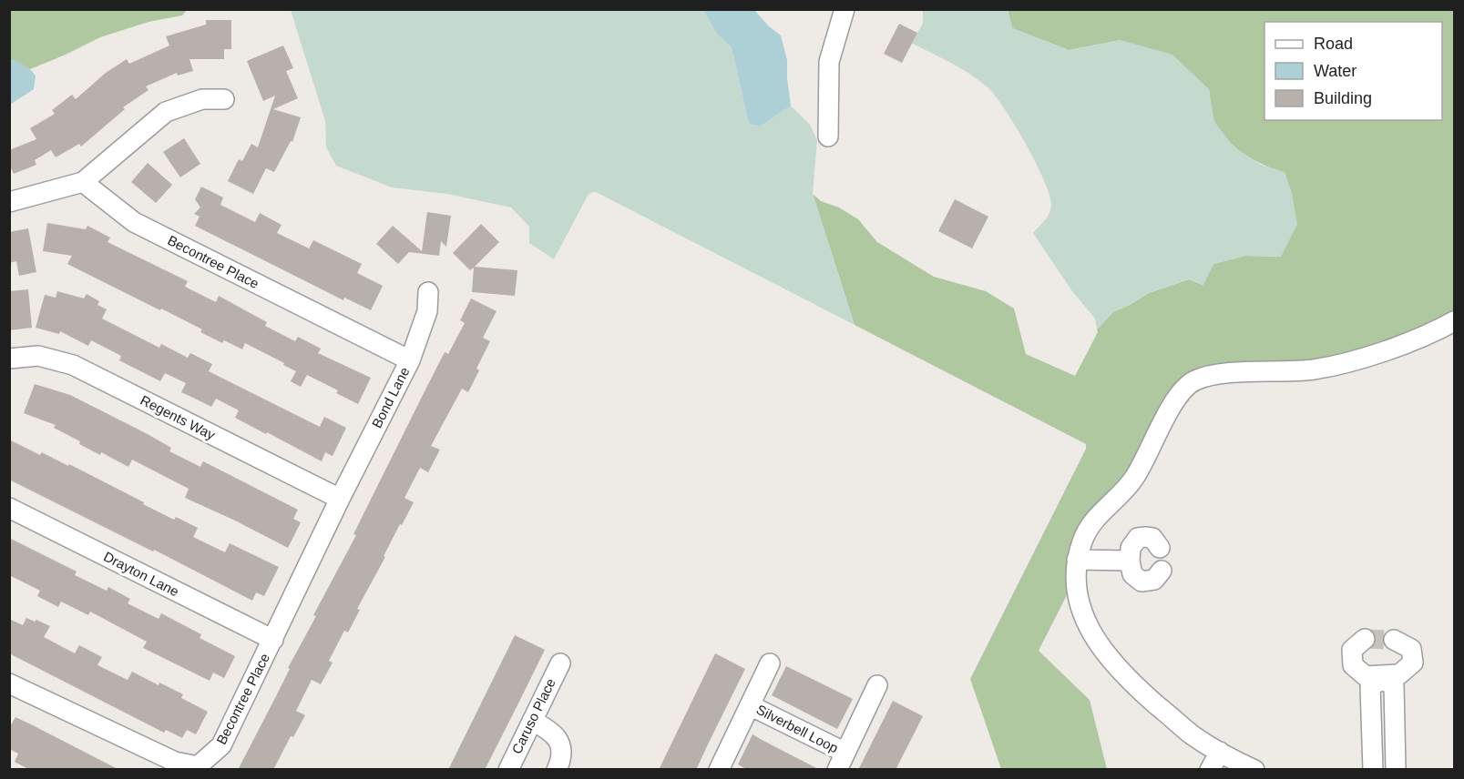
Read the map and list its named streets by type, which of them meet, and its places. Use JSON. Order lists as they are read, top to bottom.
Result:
{
  "streets": {
    "street": [
      "Becontree Place",
      "Bond Lane",
      "Regents Way",
      "Drayton Lane",
      "Caruso Place",
      "Silverbell Loop"
    ]
  },
  "crossings": [
    ["Becontree Place", "Bond Lane"],
    ["Becontree Place", "Regents Way"],
    ["Becontree Place", "Drayton Lane"],
    ["Bond Lane", "Regents Way"]
  ],
  "legend": ["Road", "Water", "Building"]
}
